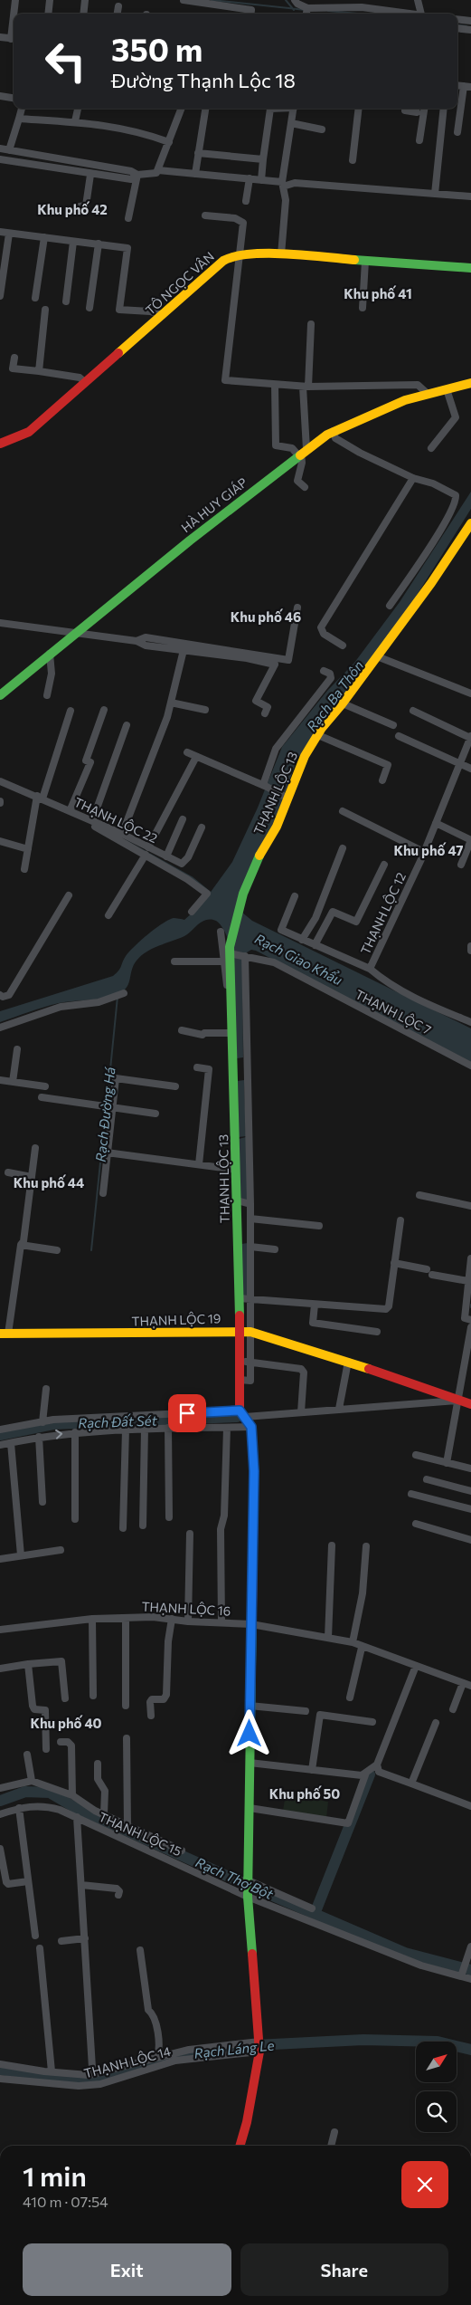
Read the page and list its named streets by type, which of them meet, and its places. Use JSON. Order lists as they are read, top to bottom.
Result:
{
  "streets": {
    "street": [
      "TÔ NGỌC VÂN",
      "HÀ HUY GIÁP",
      "THẠNH LỘC 13",
      "THẠNH LỘC 22",
      "THẠNH LỘC 12",
      "THẠNH LỘC 7",
      "THẠNH LỘC 19",
      "THẠNH LỘC 16",
      "THẠNH LỘC 15",
      "THẠNH LỘC 14"
    ]
  },
  "crossings": [
    ["THẠNH LỘC 13", "THẠNH LỘC 7"],
    ["THẠNH LỘC 13", "THẠNH LỘC 19"],
    ["THẠNH LỘC 15", "THẠNH LỘC 14"]
  ],
  "districts": [
    "Khu phố 42",
    "Khu phố 41",
    "Khu phố 46",
    "Khu phố 47",
    "Khu phố 44",
    "Khu phố 40",
    "Khu phố 50"
  ],
  "water": [
    "Rạch Ba Thôn",
    "Rạch Giao Khẩu",
    "Rạch Đường Há",
    "Rạch Đất Sét",
    "Rạch Thợ Bột",
    "Rạch Láng Le"
  ],
  "north": "top right",
  "page": {
    "turn": ["350 m", "Đường Thạnh Lộc 18"],
    "heading": ["1 min", "410 m · 07:54"],
    "buttons": ["Exit", "Share"]
  }
}
